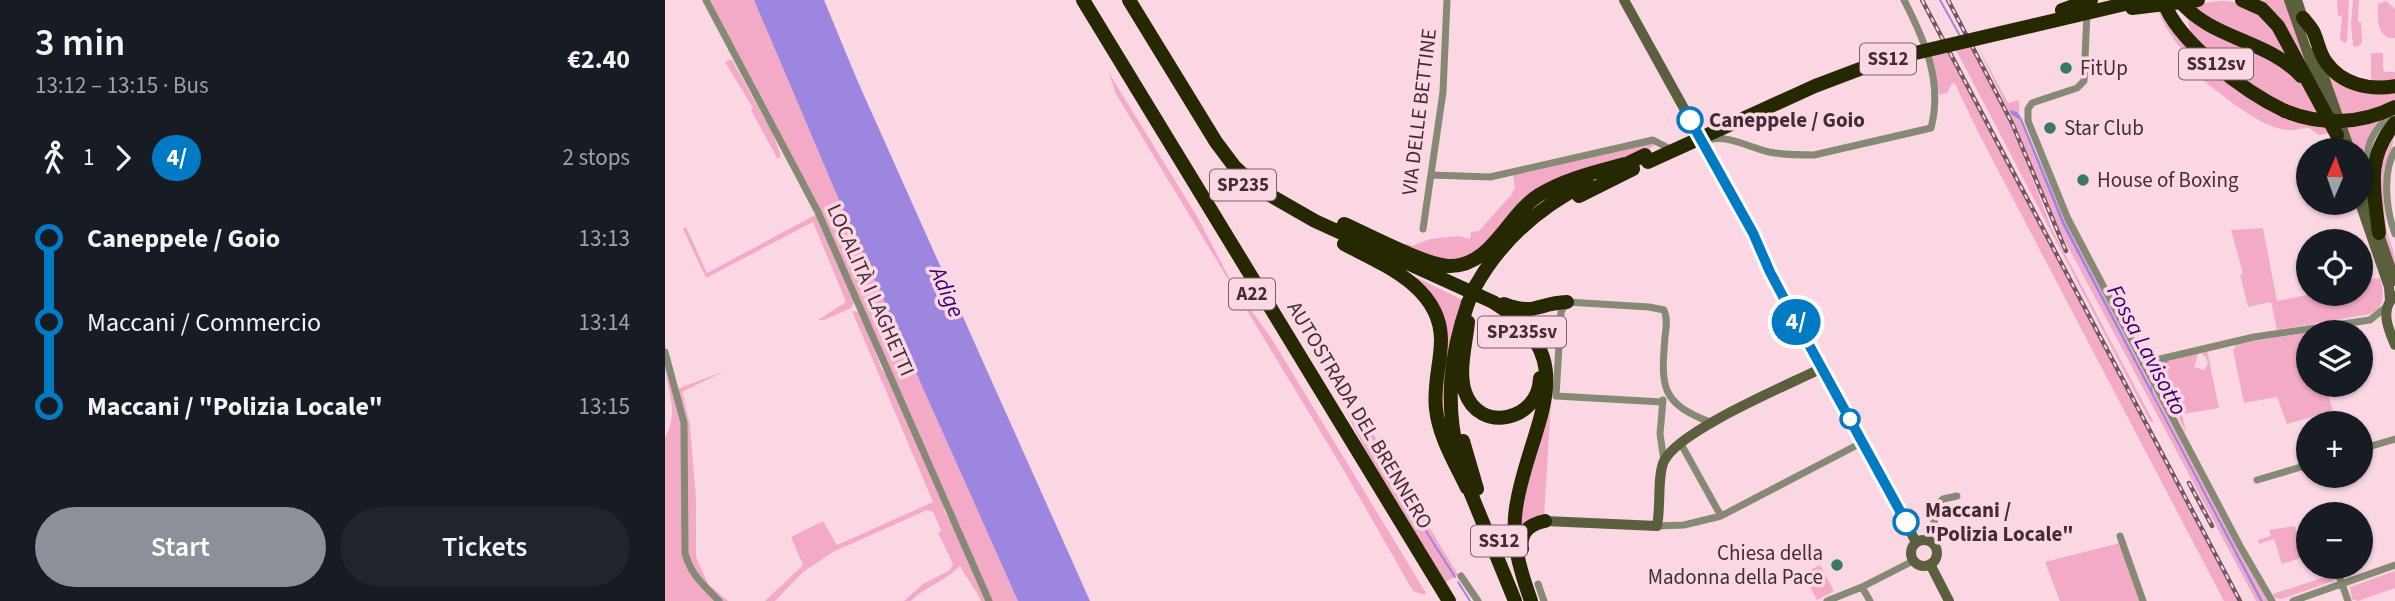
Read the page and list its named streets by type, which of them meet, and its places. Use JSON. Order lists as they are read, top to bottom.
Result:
{
  "streets": {
    "highway": [
      "SS12",
      "SS12sv",
      "SP235",
      "A22",
      "SP235sv",
      "AUTOSTRADA DEL BRENNERO"
    ],
    "street": ["VIA DELLE BETTINE", "LOCALITÀ I LAGHETTI"]
  },
  "crossings": [
    ["SS12", "SP235sv"],
    ["SP235", "SP235sv"]
  ],
  "water": ["Adige", "Fossa Lavisotto"],
  "places": [
    "FitUp",
    "Caneppele / Goio",
    "Star Club",
    "House of Boxing",
    "Maccani / \"Polizia Locale\"",
    "Chiesa della Madonna della Pace"
  ],
  "lines": ["bus line 4/"],
  "north": "top",
  "page": {
    "heading": ["3 min", "13:12 – 13:15 · Bus", "€2.40"],
    "on_map": "4/",
    "legs": ["1", "4/", "2 stops"],
    "map_buttons": ["+", "−"],
    "list": [
      {
        "name": "Caneppele / Goio",
        "value": "13:13"
      },
      {
        "name": "Maccani / Commercio",
        "value": "13:14"
      },
      {
        "name": "Maccani / \"Polizia Locale\"",
        "value": "13:15"
      }
    ],
    "buttons": ["Start", "Tickets"]
  }
}
